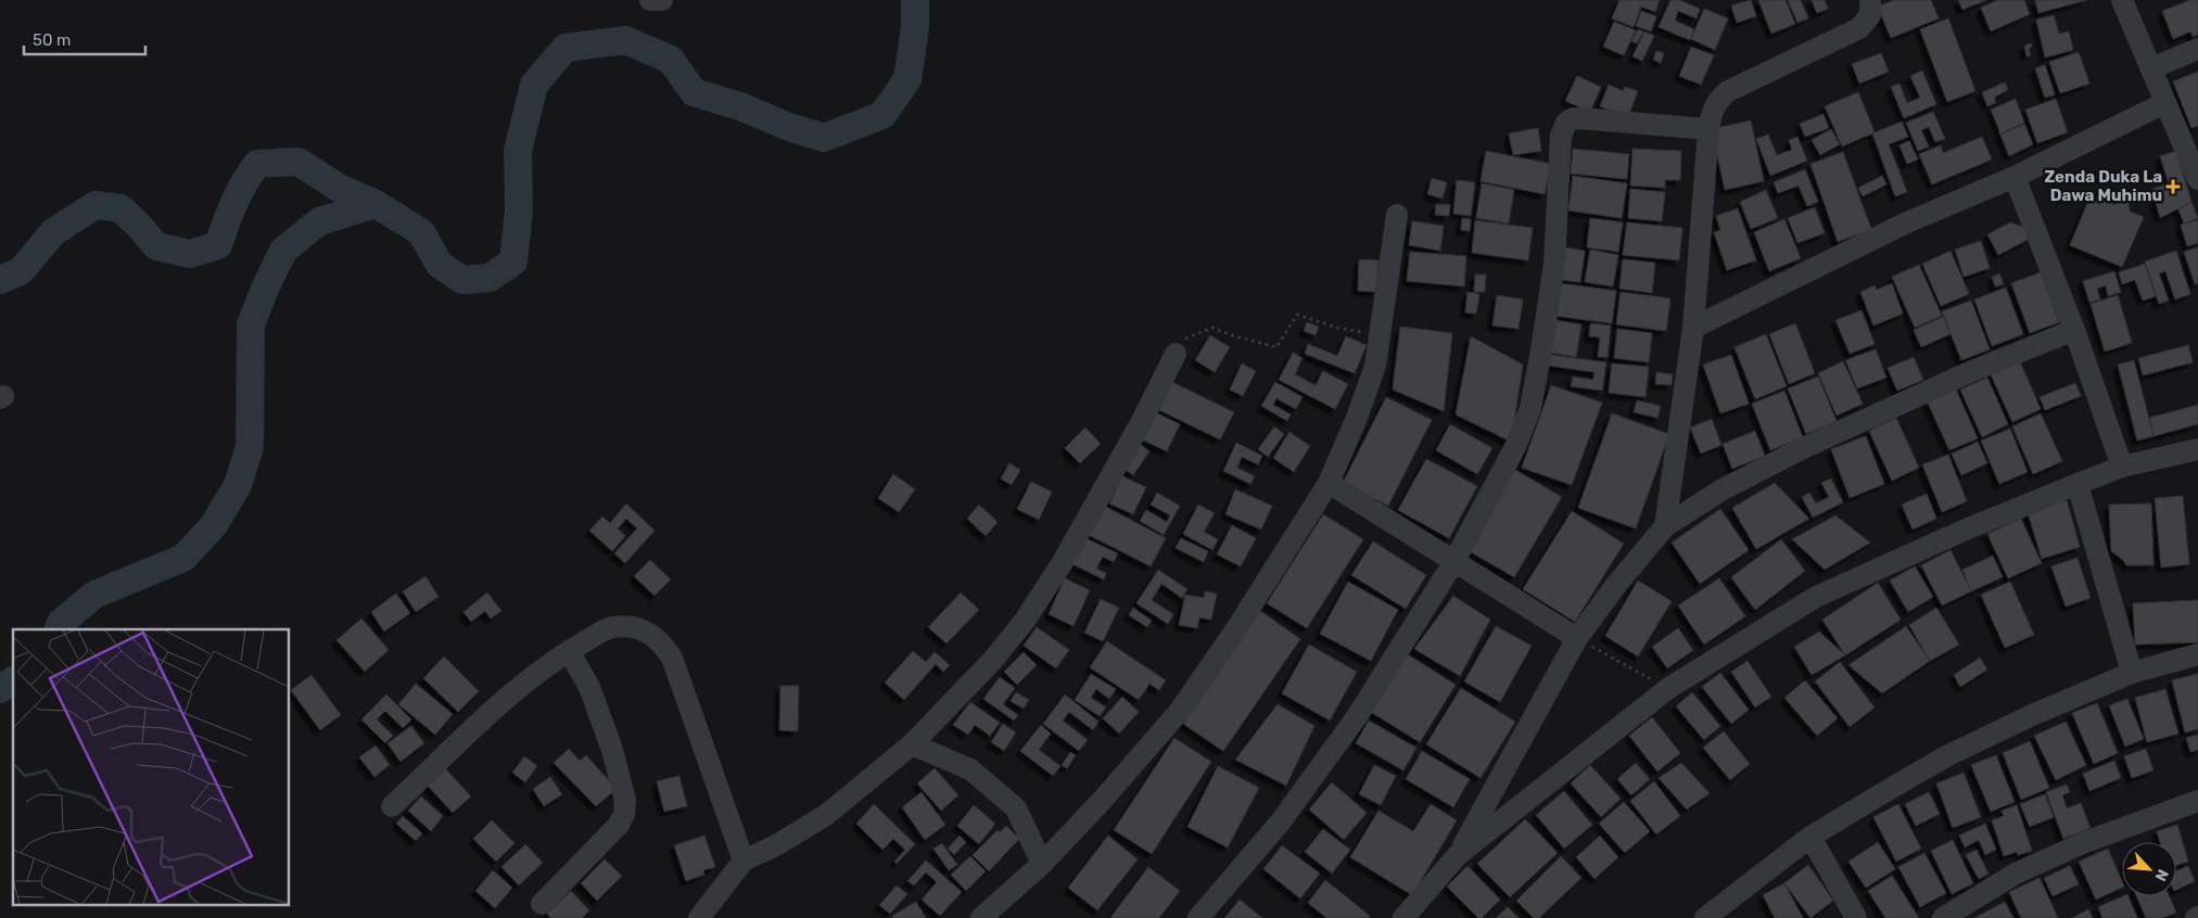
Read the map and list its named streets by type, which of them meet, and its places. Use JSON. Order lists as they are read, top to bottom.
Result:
{
  "places": {
    "health": ["Zenda Duka La Dawa Muhimu"]
  },
  "scale_bar": "50 m",
  "north": "bottom right"
}
